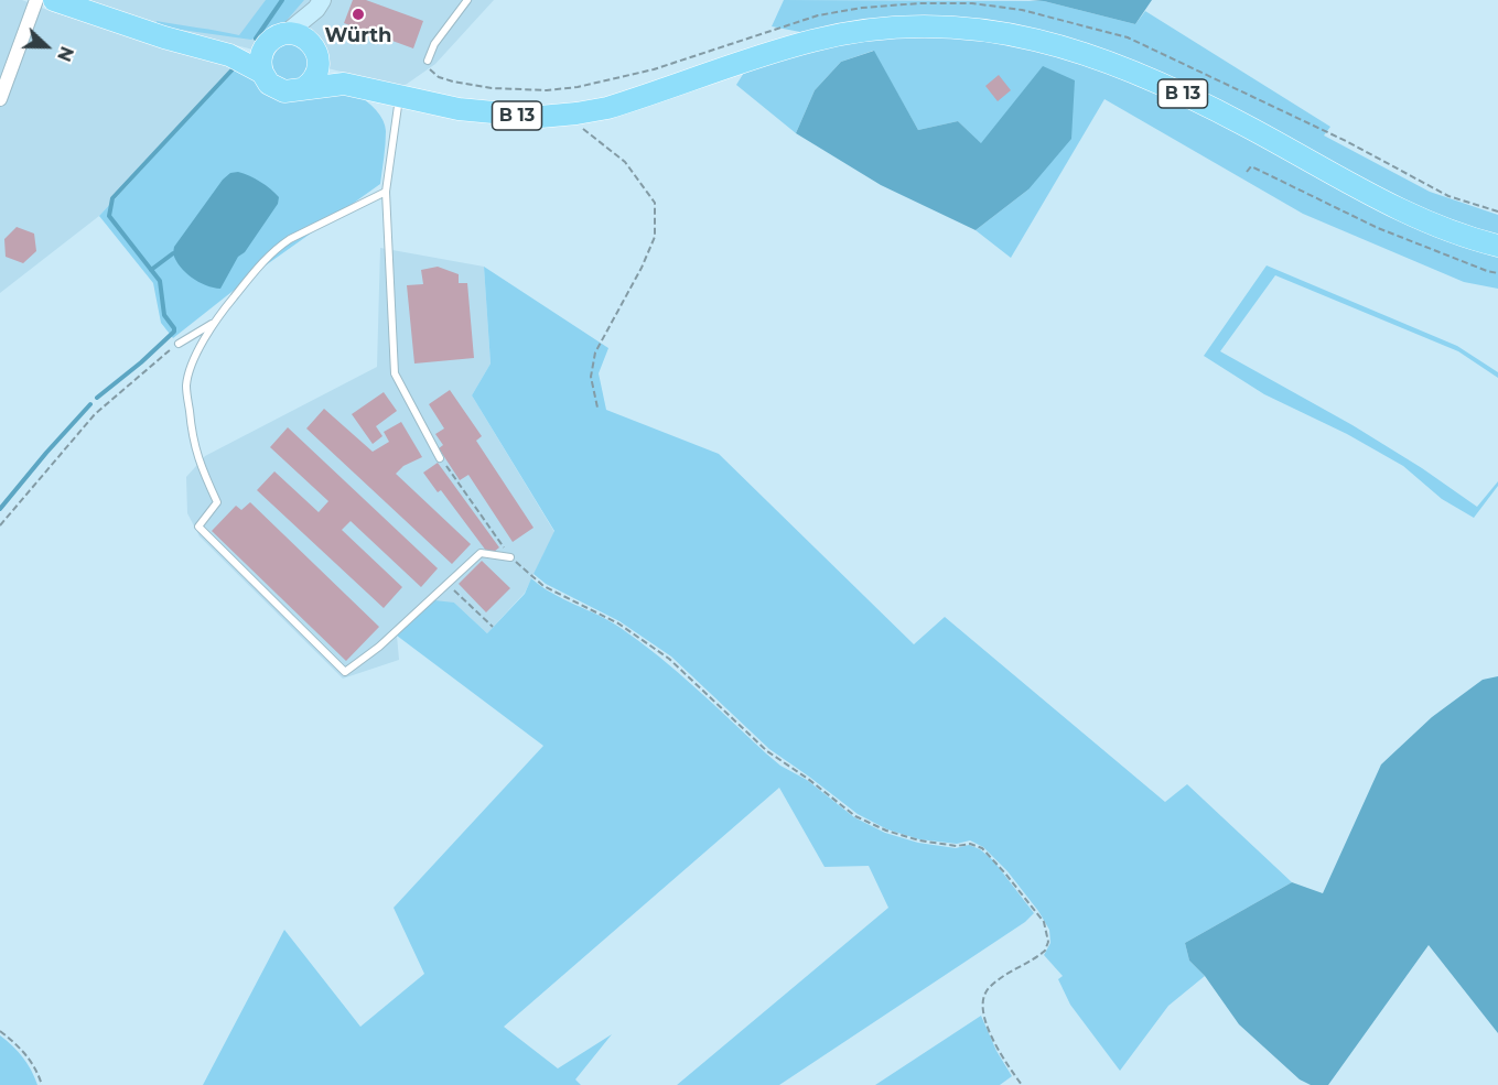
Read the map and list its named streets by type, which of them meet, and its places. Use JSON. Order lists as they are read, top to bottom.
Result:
{
  "streets": {
    "main road": ["B 13"]
  },
  "places": ["Würth"],
  "north": "right"
}
